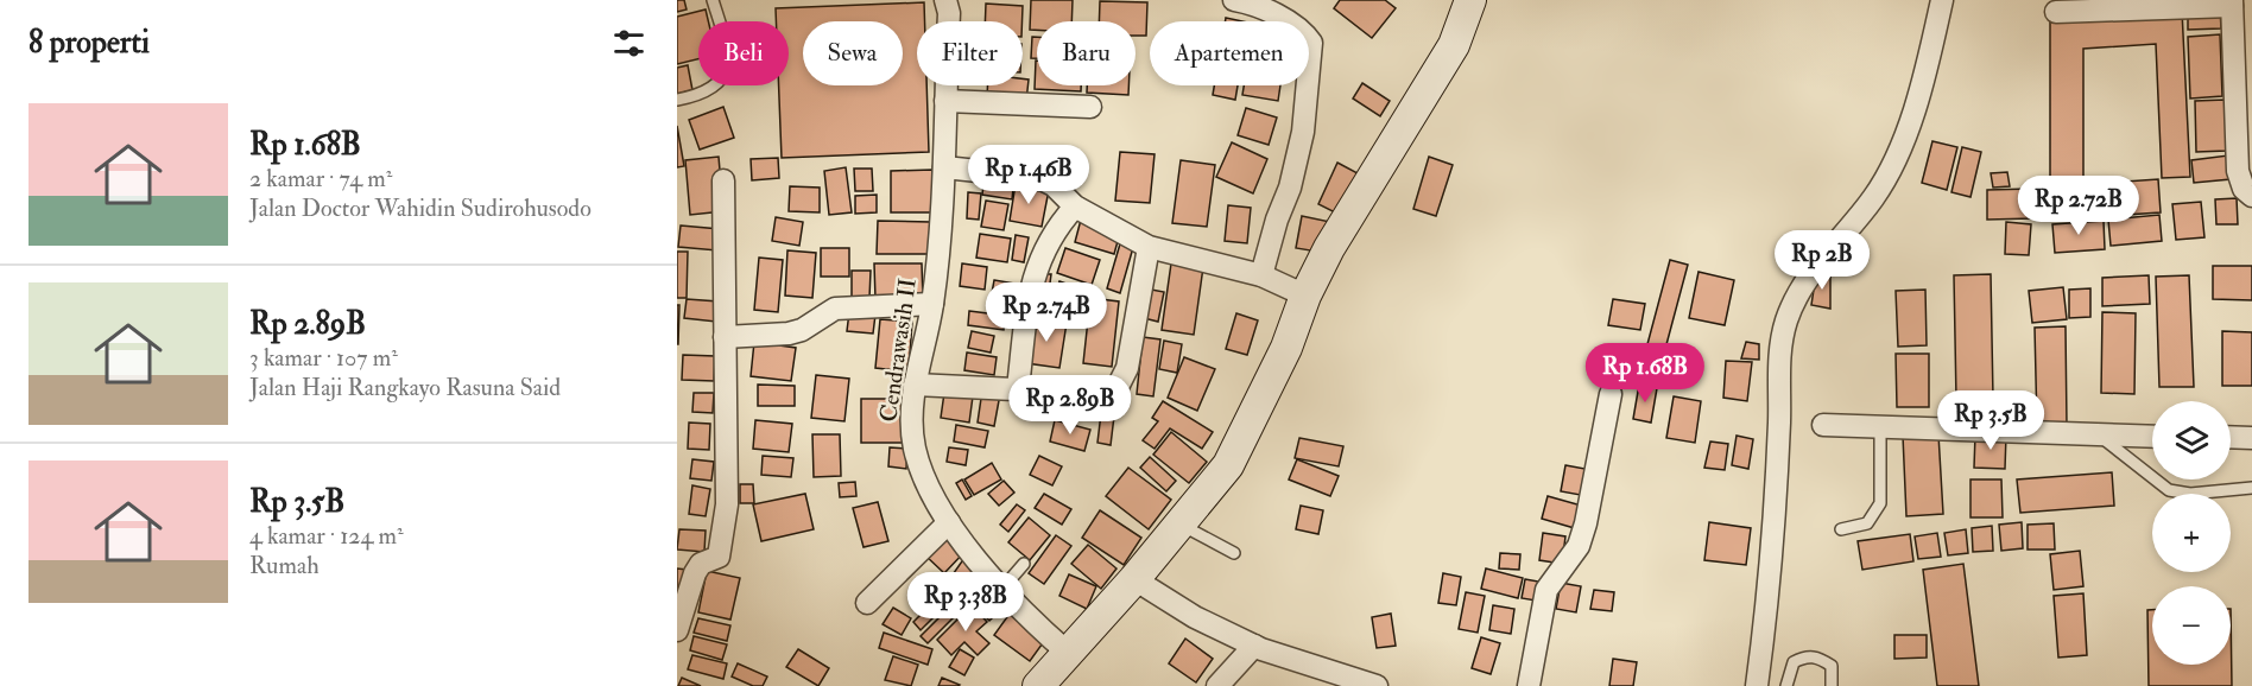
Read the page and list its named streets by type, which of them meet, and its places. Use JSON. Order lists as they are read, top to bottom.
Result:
{
  "streets": {
    "street": ["Cendrawasih II"]
  },
  "page": {
    "heading": "8 properti",
    "chip": [
      "Beli",
      "Sewa",
      "Filter",
      "Baru",
      "Apartemen"
    ],
    "list": [
      {
        "name": "Rp 1.68B",
        "note": "2 kamar · 74 m² · Jalan Doctor Wahidin Sudirohusodo"
      },
      {
        "name": "Rp 2.89B",
        "note": "3 kamar · 107 m² · Jalan Haji Rangkayo Rasuna Said"
      },
      {
        "name": "Rp 3.5B",
        "note": "4 kamar · 124 m² · Rumah"
      }
    ],
    "price": [
      "Rp 1.46B",
      "Rp 2.72B",
      "Rp 2B",
      "Rp 2.74B",
      "Rp 1.68B",
      "Rp 2.89B",
      "Rp 3.5B",
      "Rp 3.38B"
    ],
    "map_buttons": ["+", "−"]
  }
}
